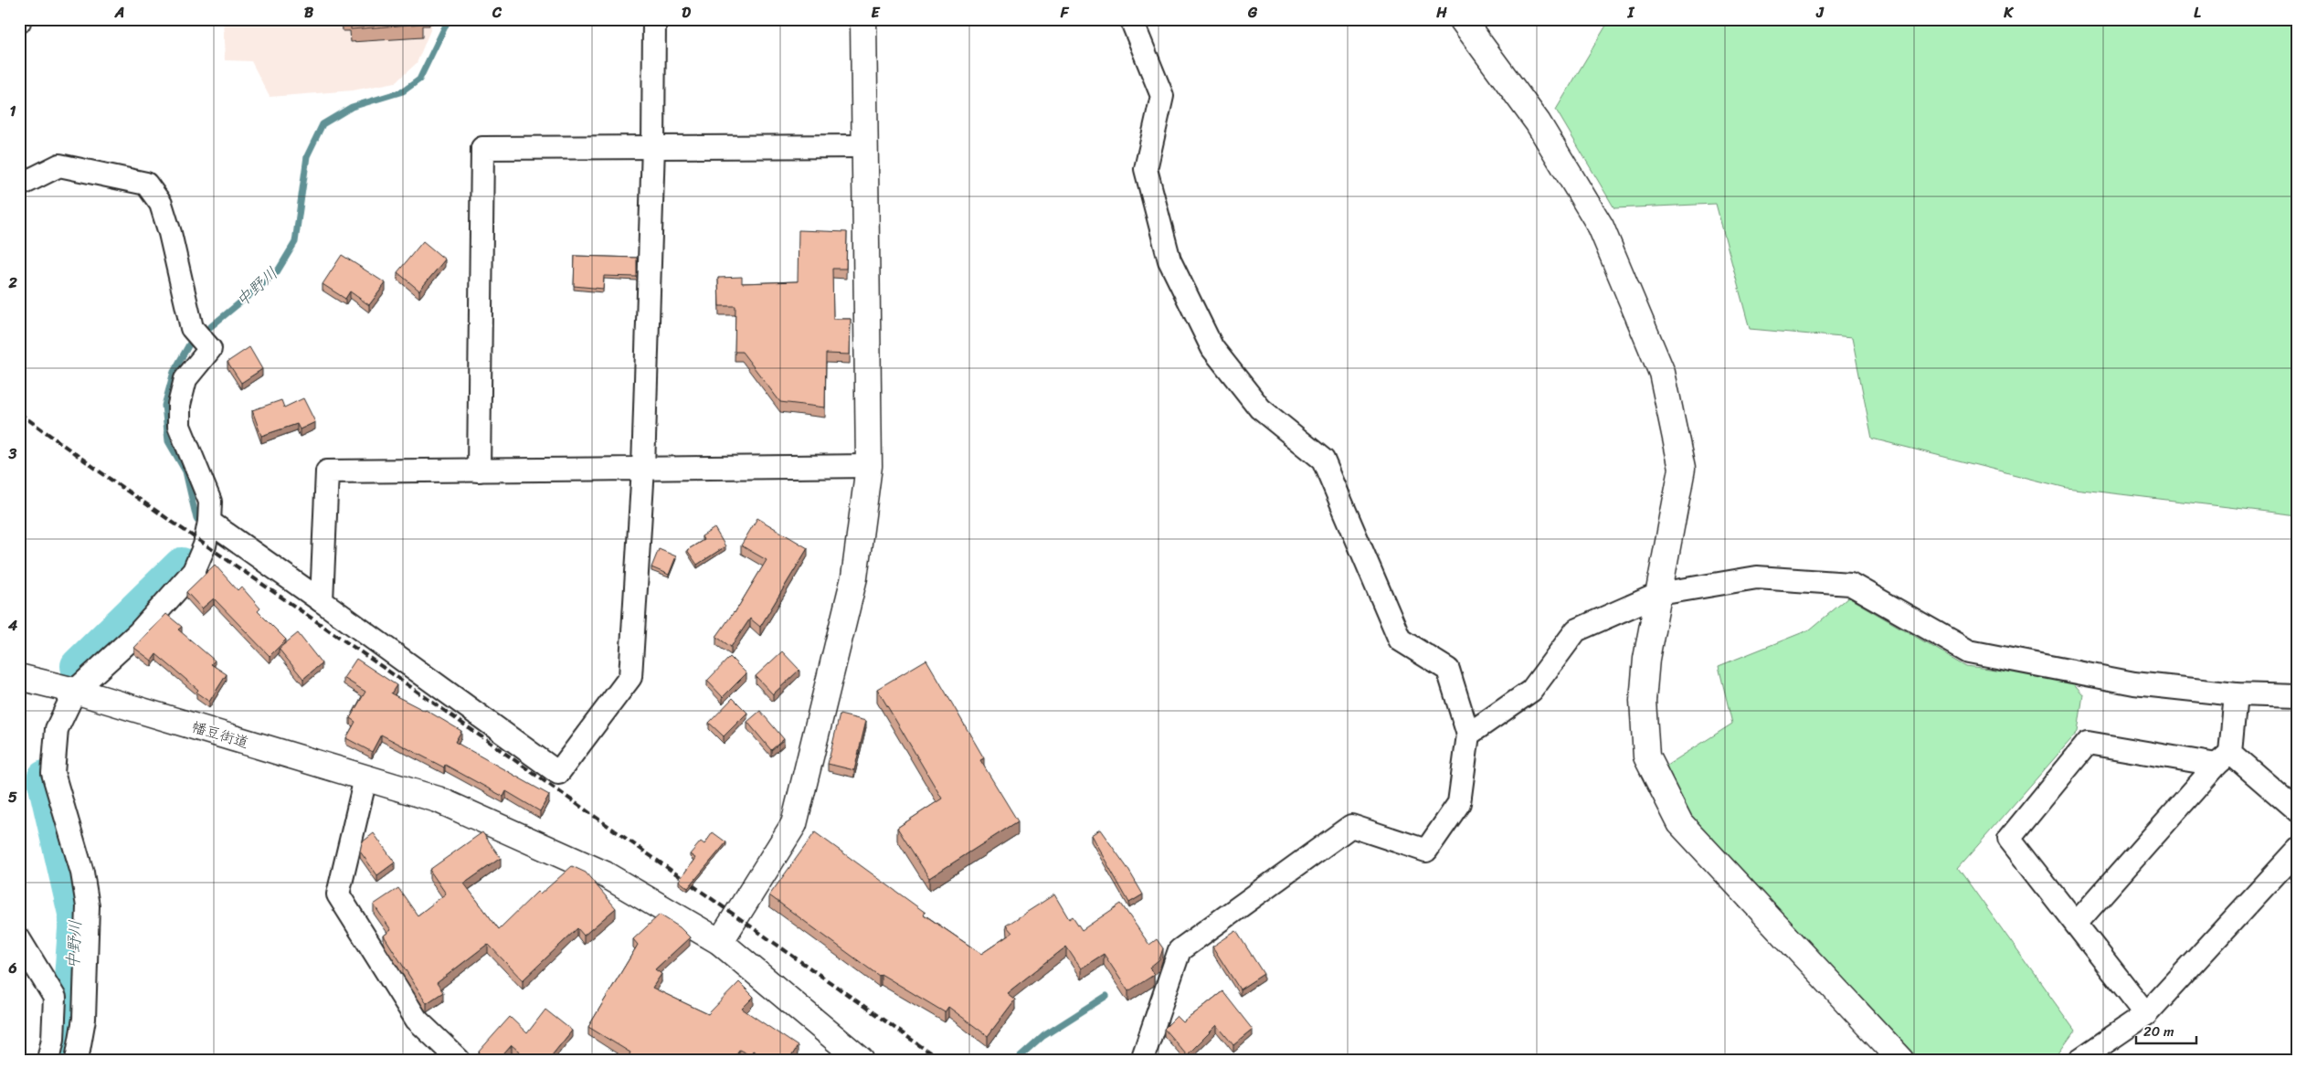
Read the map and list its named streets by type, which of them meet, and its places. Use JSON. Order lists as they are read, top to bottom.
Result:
{
  "streets": {
    "street": ["幡豆街道"]
  },
  "water": ["中野川"],
  "scale_bar": "20 m",
  "grid": {
    "columns": [
      "A",
      "B",
      "C",
      "D",
      "E",
      "F",
      "G",
      "H",
      "I",
      "J",
      "K",
      "L"
    ],
    "rows": [
      "1",
      "2",
      "3",
      "4",
      "5",
      "6"
    ]
  }
}
